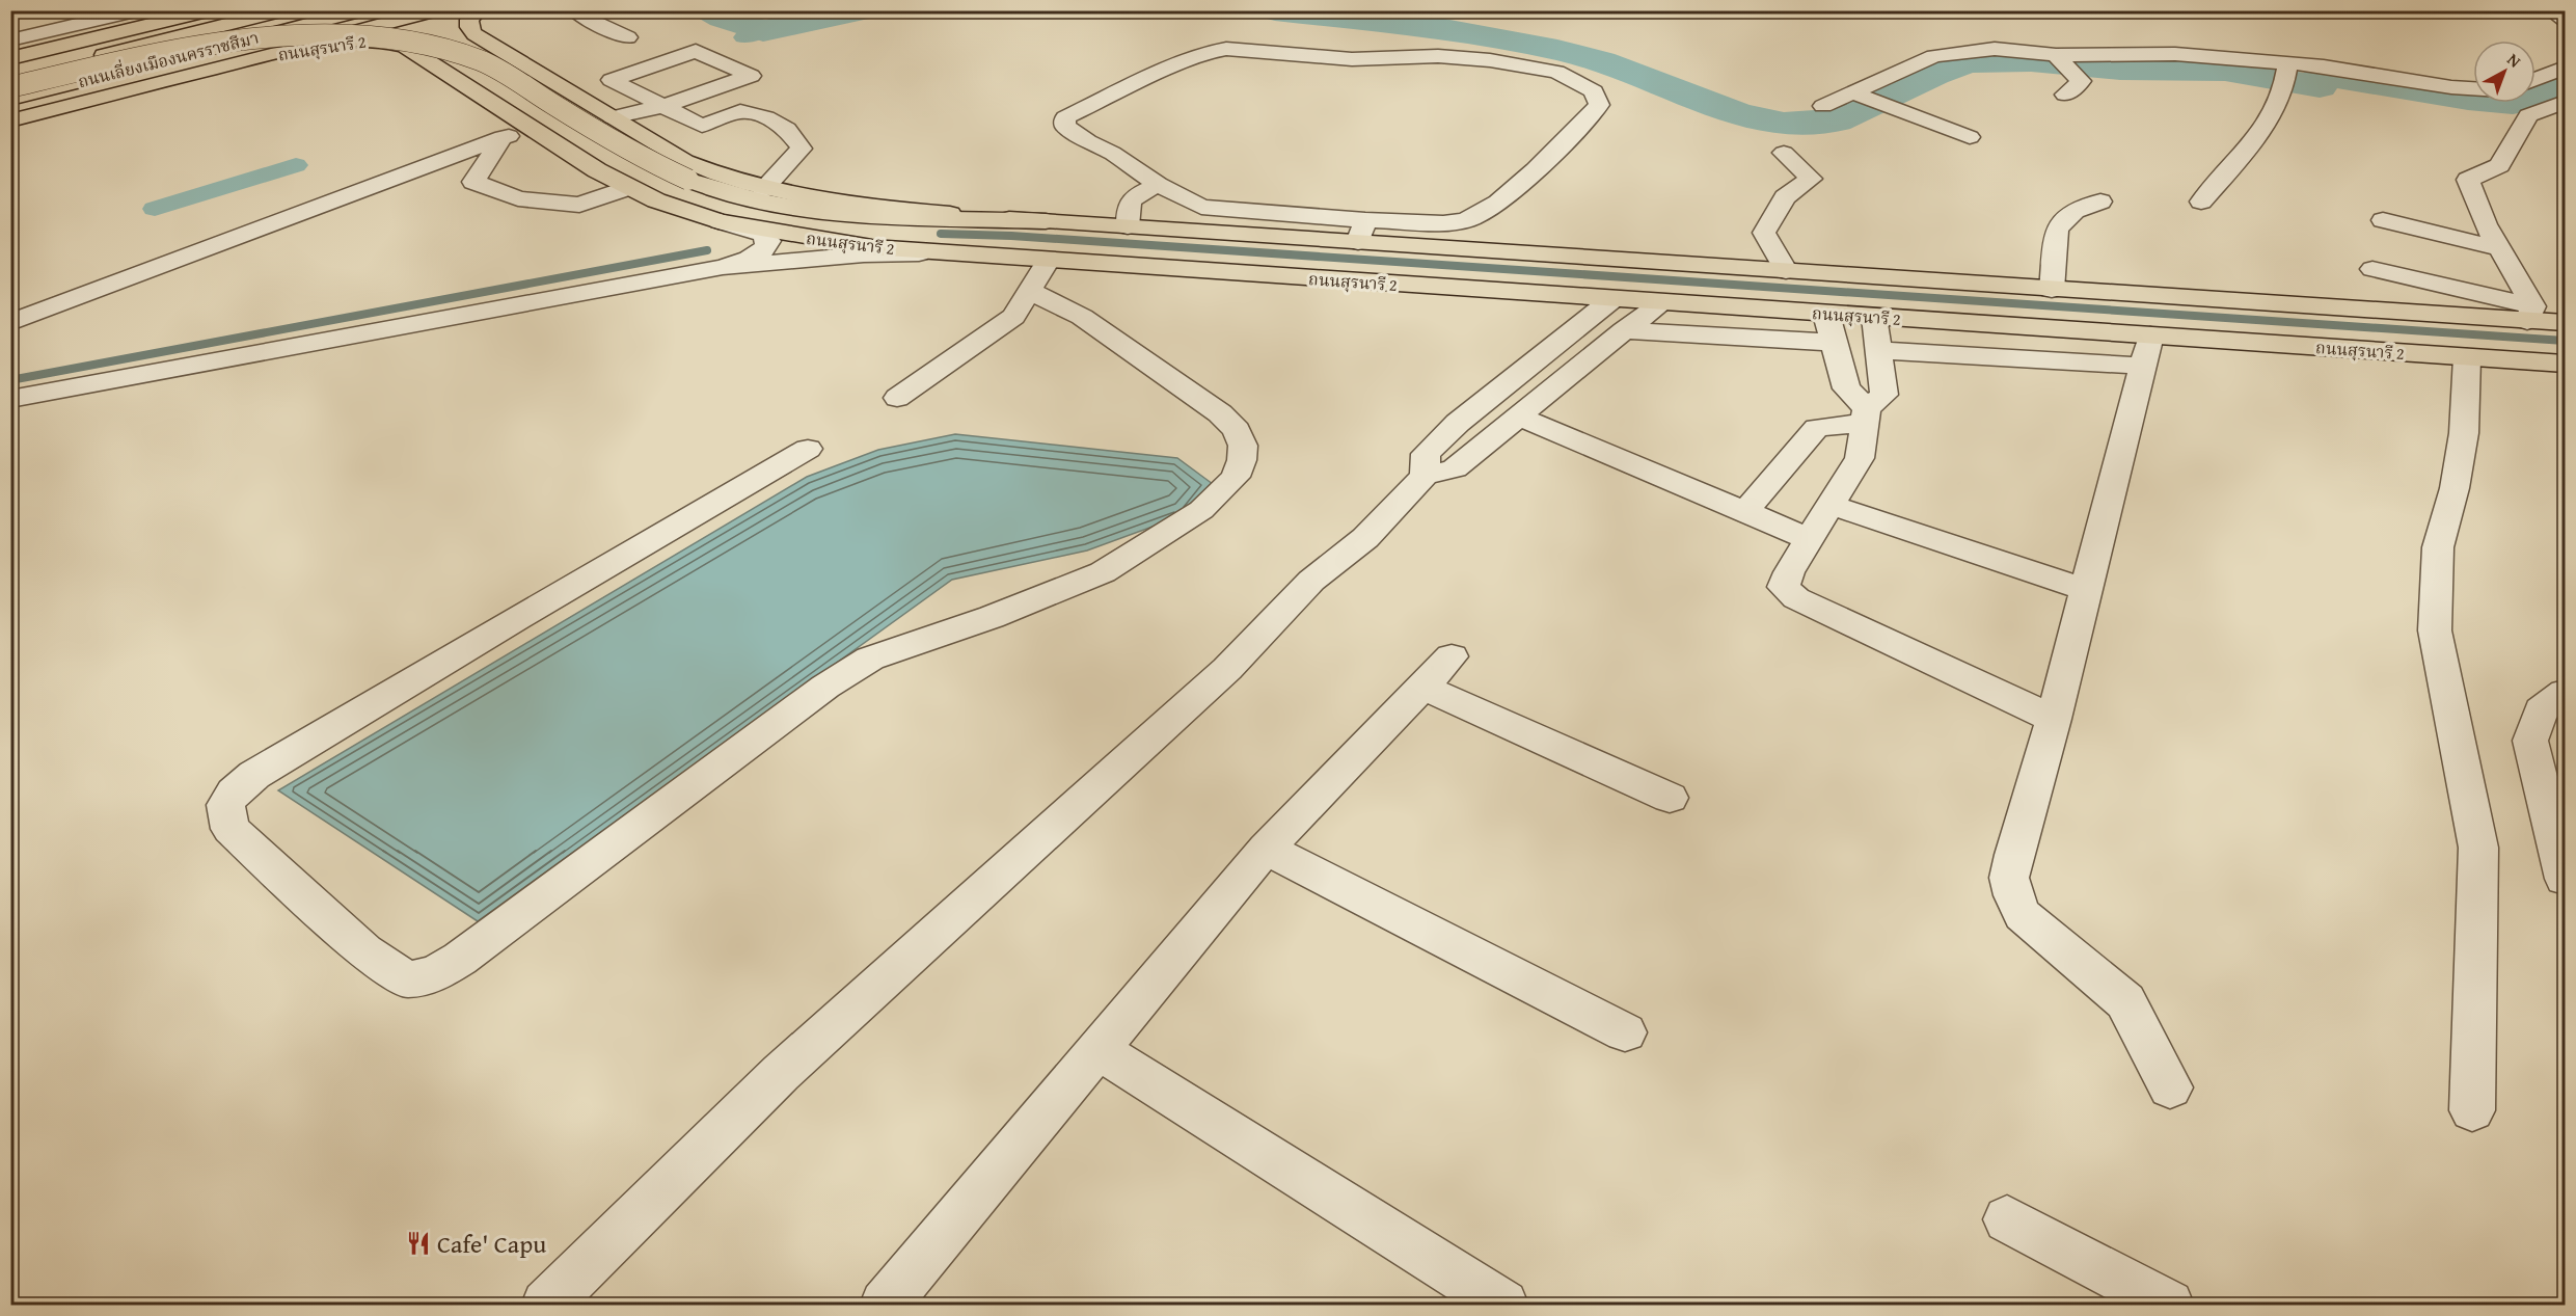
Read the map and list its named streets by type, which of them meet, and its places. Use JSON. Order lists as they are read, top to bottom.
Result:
{
  "streets": {
    "main road": ["ถนนสุรนารี 2", "ถนนเลี่ยงเมืองนครราชสีมา"]
  },
  "places": {
    "restaurant": ["Cafe' Capu"]
  },
  "north": "top right"
}
